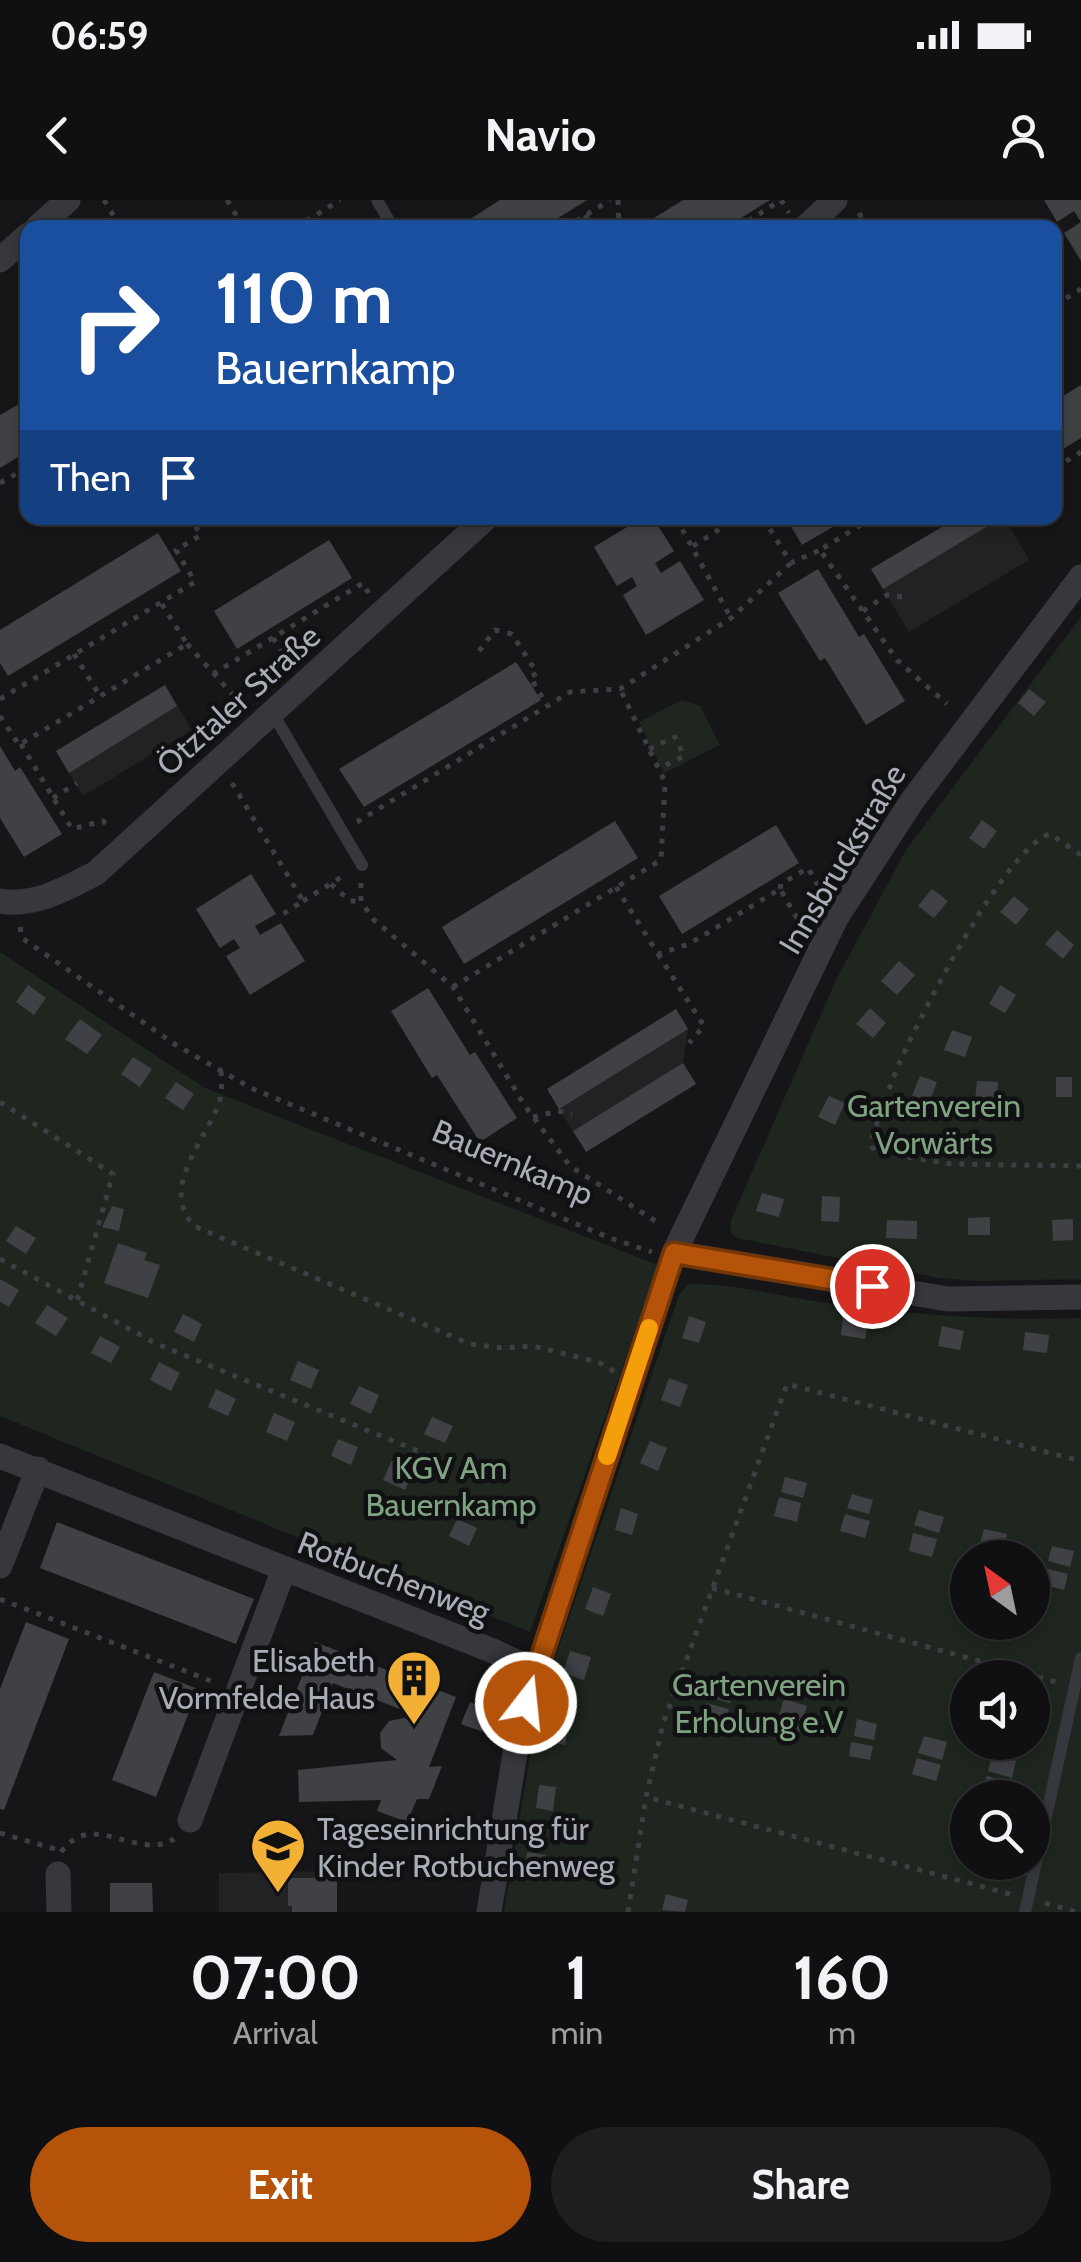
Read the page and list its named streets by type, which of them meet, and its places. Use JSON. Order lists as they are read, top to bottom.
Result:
{
  "streets": {
    "street": ["Ötztaler Straße", "Innsbruckstraße", "Rotbuchenweg"],
    "path": ["Bauernkamp"]
  },
  "crossings": [
    ["Ötztaler Straße", "Bauernkamp"],
    ["Innsbruckstraße", "Bauernkamp"]
  ],
  "parks": ["Gartenverein Vorwärts", "KGV Am Bauernkamp", "Gartenverein Erholung e.V"],
  "places": {
    "building": ["Elisabeth Vormfelde Haus"],
    "school or university": ["Tageseinrichtung für Kinder Rotbuchenweg"]
  },
  "north": "top left",
  "page": {
    "status": "06:59",
    "header": "Navio",
    "turn": ["110 m", "Bauernkamp"],
    "then": "Then",
    "eta": [
      "07:00",
      "Arrival",
      "1",
      "min",
      "160",
      "m"
    ],
    "buttons": ["Exit", "Share"]
  }
}
